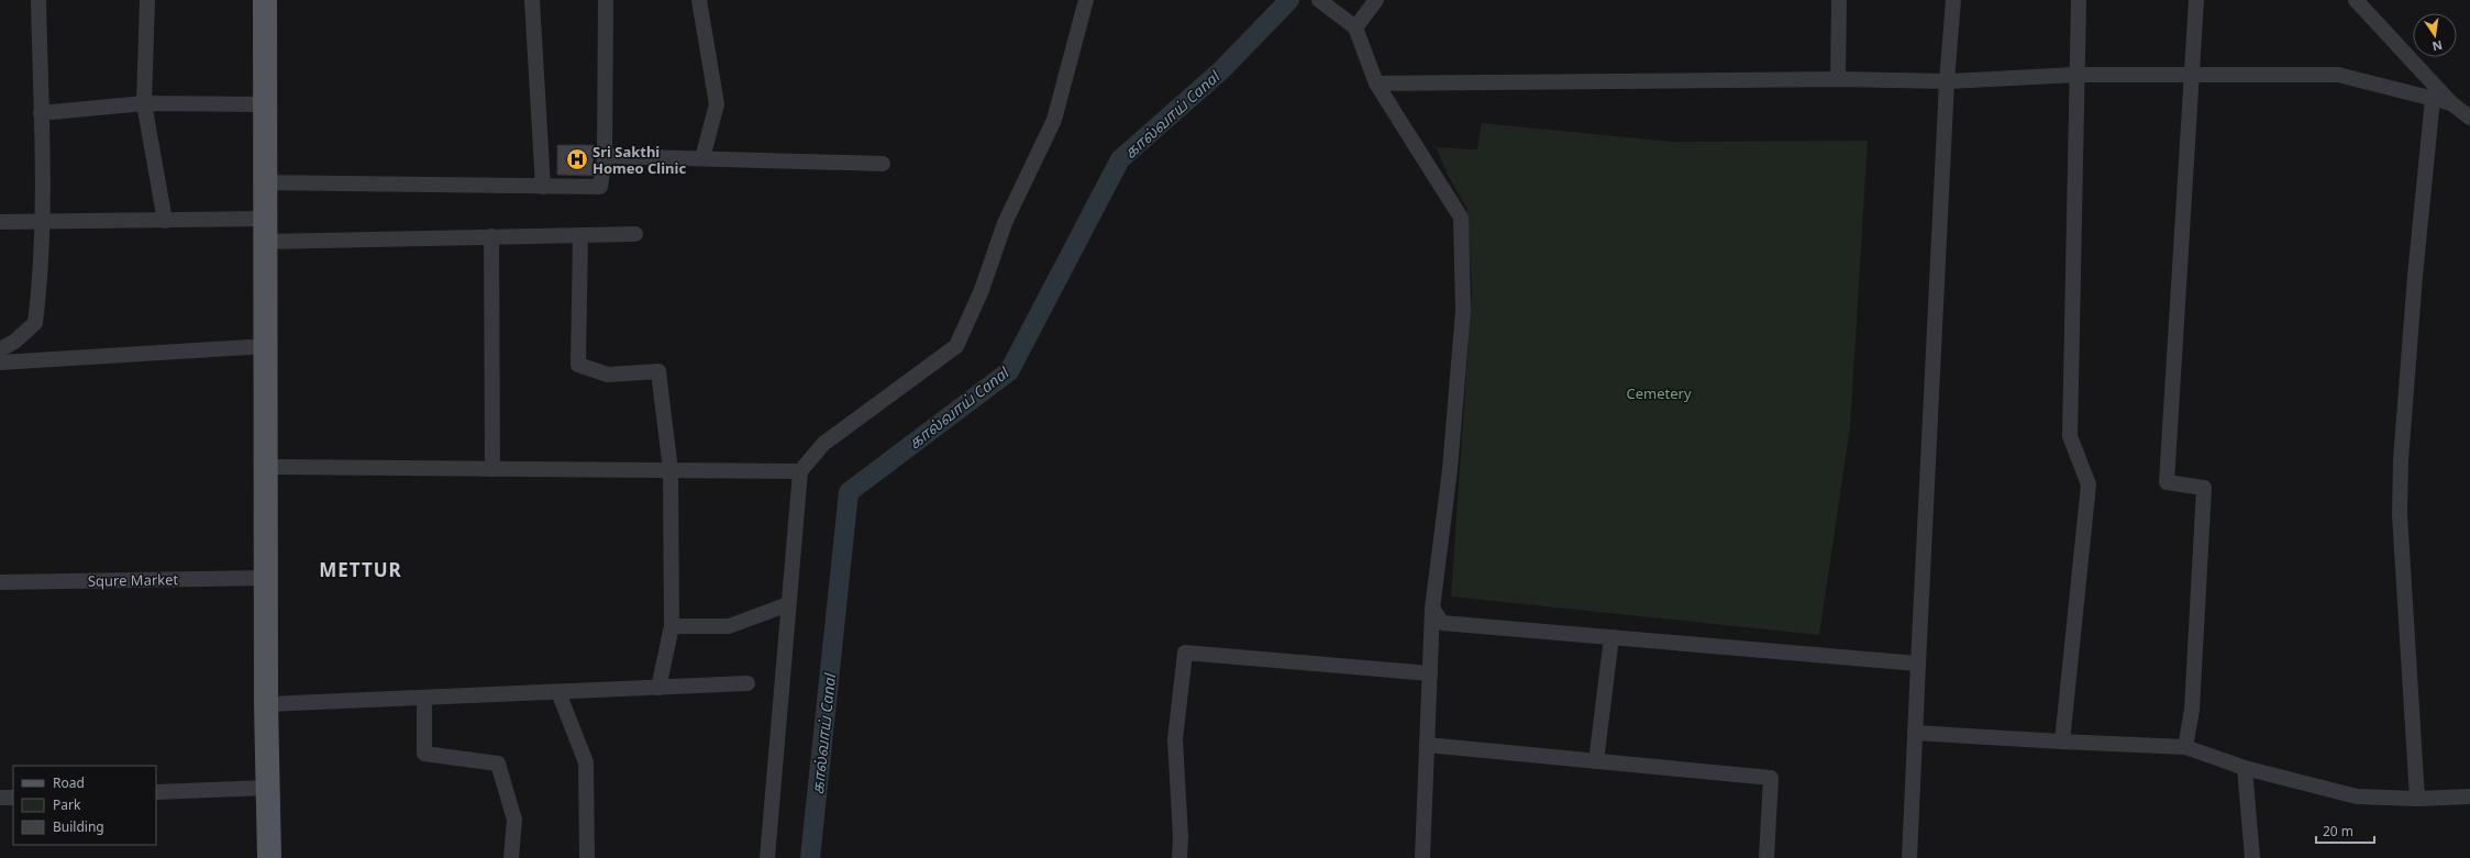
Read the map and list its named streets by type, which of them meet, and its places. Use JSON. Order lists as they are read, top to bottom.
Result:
{
  "streets": {
    "street": ["Squre Market"]
  },
  "districts": ["METTUR"],
  "water": ["கால்வாய் Canal"],
  "parks": ["Cemetery"],
  "places": {
    "hospital": ["Sri Sakthi Homeo Clinic"]
  },
  "legend": ["Road", "Park", "Building"],
  "scale_bar": "20 m",
  "north": "bottom"
}
